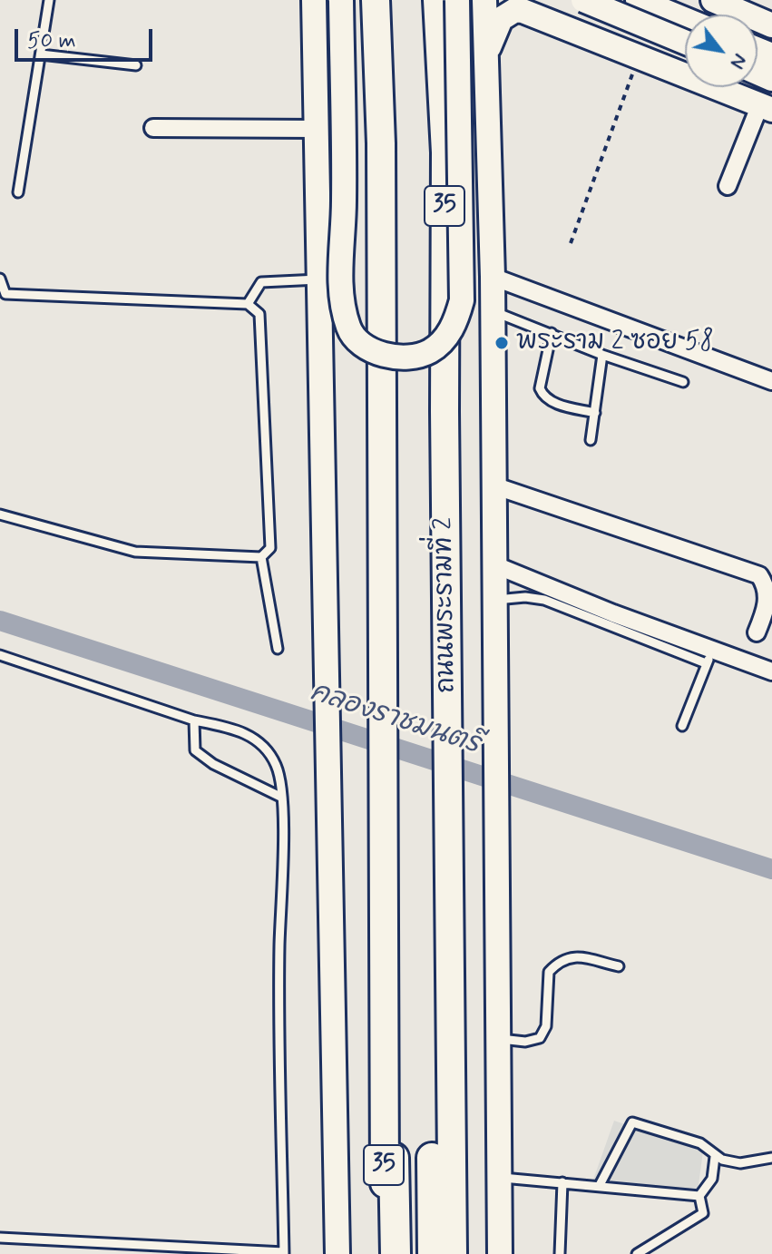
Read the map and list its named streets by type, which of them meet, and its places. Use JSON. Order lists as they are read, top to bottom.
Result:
{
  "streets": {
    "highway": ["35", "ถนนพระรามที่ 2"]
  },
  "water": ["คลองราชมนตรี"],
  "places": ["พระราม 2 ซอย 58"],
  "scale_bar": "50 m",
  "north": "bottom right"
}
